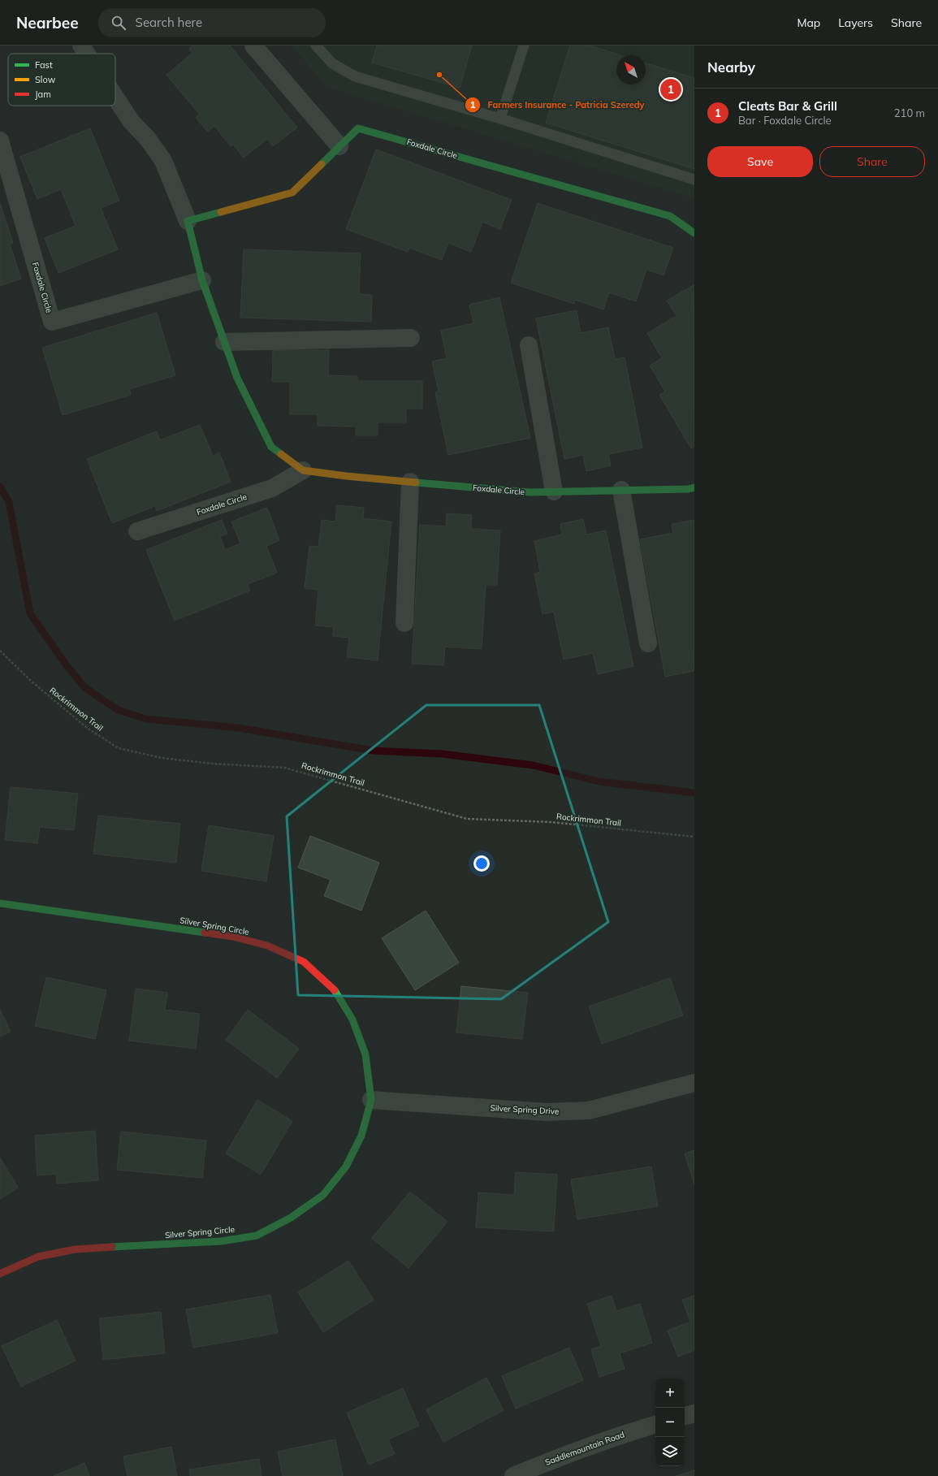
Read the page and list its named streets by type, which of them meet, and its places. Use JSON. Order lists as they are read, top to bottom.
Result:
{
  "streets": {
    "street": [
      "Foxdale Circle",
      "Silver Spring Circle",
      "Silver Spring Drive",
      "Saddlemountain Road"
    ],
    "path": ["Rockrimmon Trail"]
  },
  "crossings": [
    ["Silver Spring Circle", "Silver Spring Drive"]
  ],
  "places": ["Farmers Insurance - Patricia Szeredy"],
  "legend": ["Fast", "Slow", "Jam"],
  "north": "top left",
  "page": {
    "header": "Nearbee",
    "search": "Search here",
    "nav": ["Map", "Layers", "Share"],
    "heading": "Nearby",
    "pins": "1",
    "list": [
      {
        "mark": "1",
        "name": "Cleats Bar & Grill",
        "note": "Bar · Foxdale Circle",
        "value": "210 m"
      }
    ],
    "buttons": ["Save", "Share"],
    "map_buttons": ["+", "−"]
  }
}
